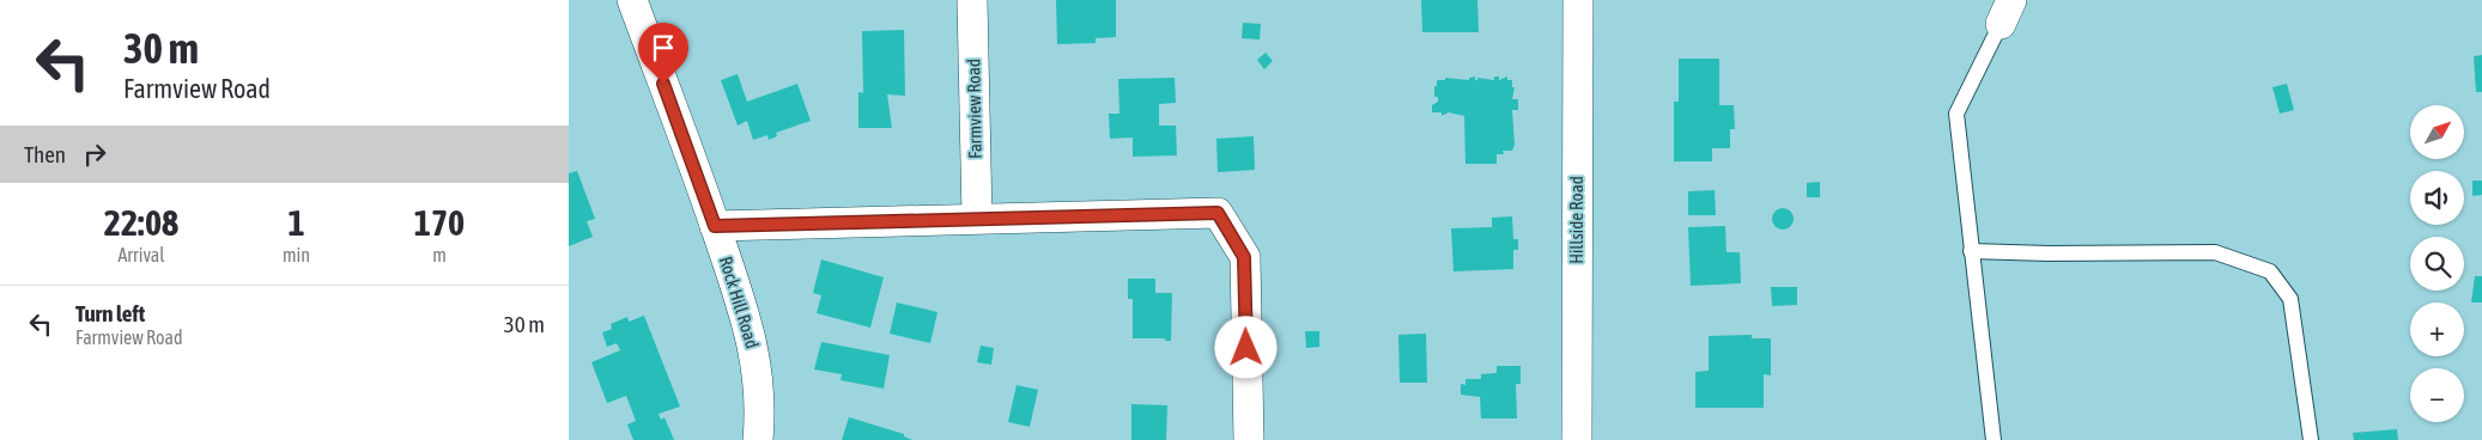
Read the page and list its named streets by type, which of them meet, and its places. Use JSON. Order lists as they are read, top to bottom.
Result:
{
  "streets": {
    "street": ["Farmview Road", "Hillside Road", "Rock Hill Road"]
  },
  "north": "top right",
  "page": {
    "turn": ["30 m", "Farmview Road"],
    "map_buttons": ["+", "−"],
    "then": "Then",
    "eta": [
      "22:08",
      "Arrival",
      "1",
      "min",
      "170",
      "m"
    ],
    "list": [
      {
        "name": "Turn left",
        "note": "Farmview Road",
        "value": "30 m"
      }
    ]
  }
}
